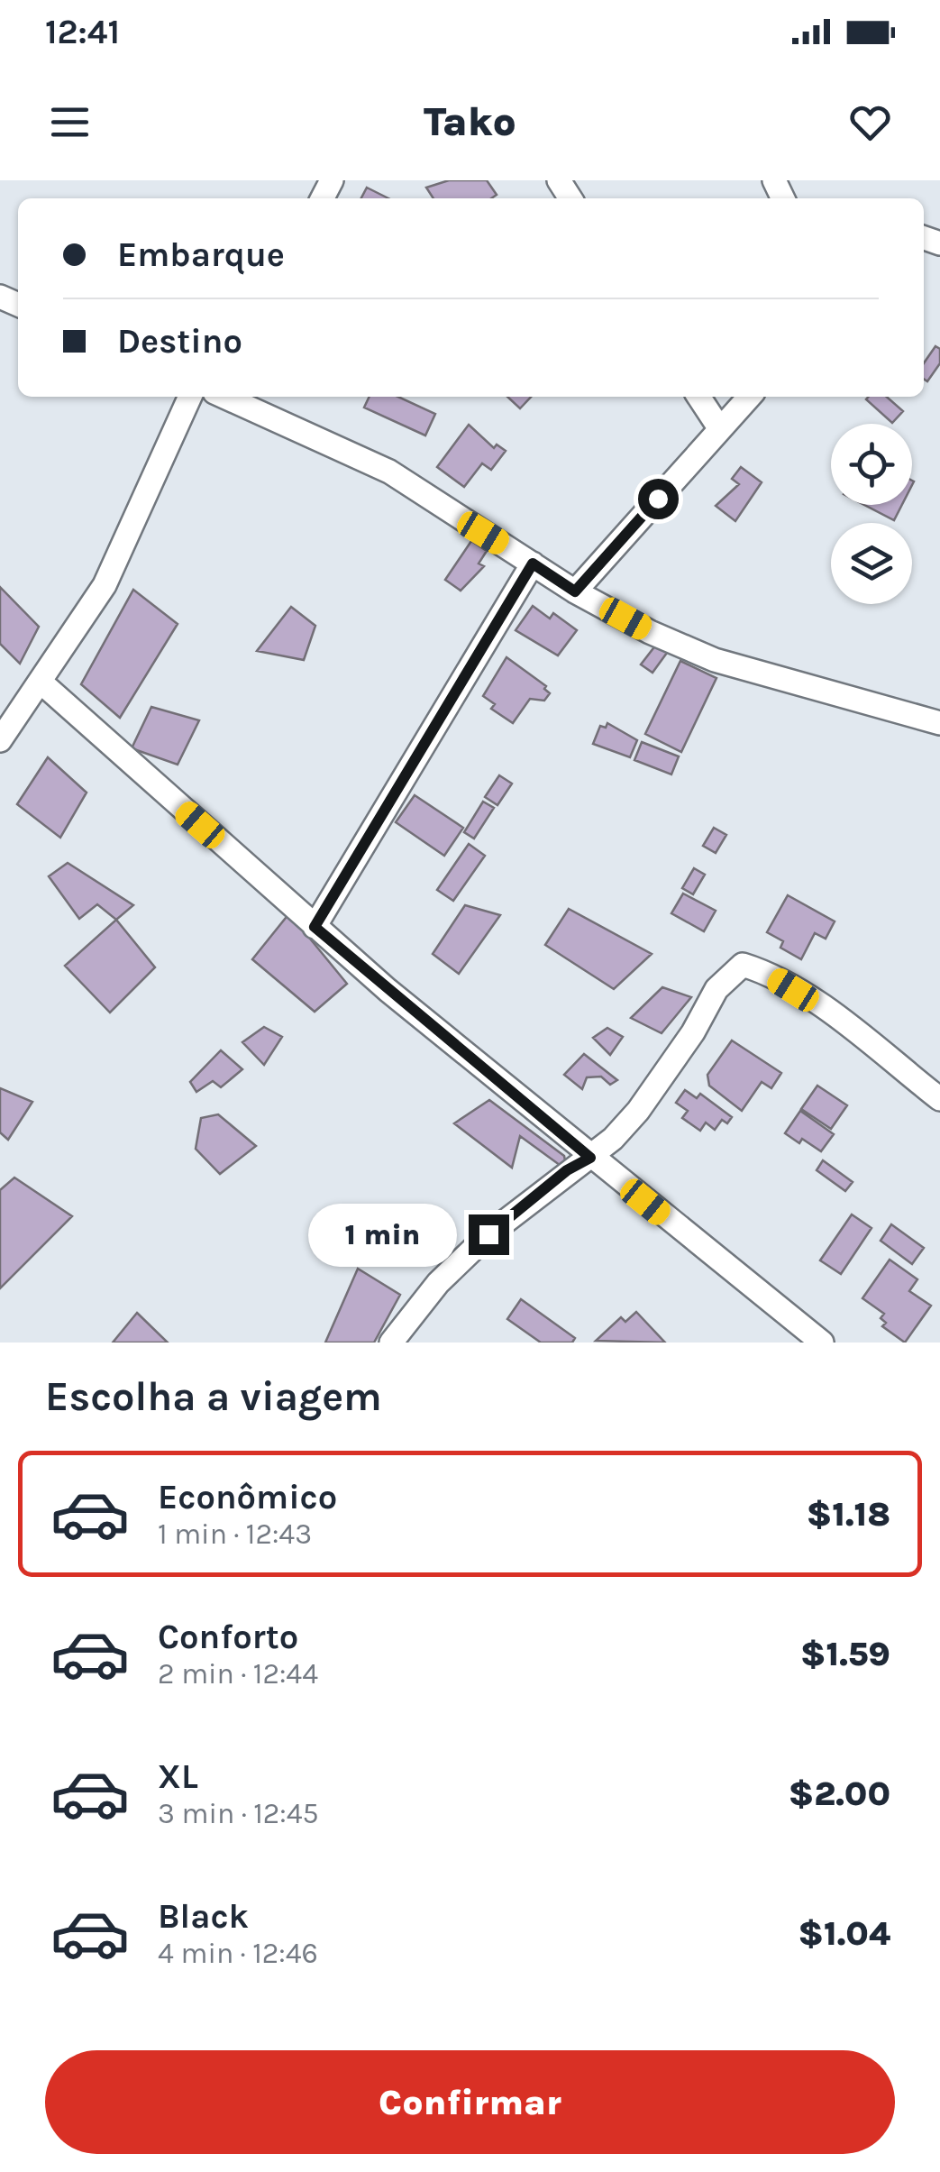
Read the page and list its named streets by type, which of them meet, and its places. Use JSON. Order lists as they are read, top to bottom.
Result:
{
  "page": {
    "status": "12:41",
    "header": "Tako",
    "banner": ["Embarque", "Destino"],
    "bubble": "1 min",
    "heading": "Escolha a viagem",
    "list": [
      {
        "name": "Econômico",
        "note": "1 min · 12:43",
        "value": "$1.18"
      },
      {
        "name": "Conforto",
        "note": "2 min · 12:44",
        "value": "$1.59"
      },
      {
        "name": "XL",
        "note": "3 min · 12:45",
        "value": "$2.00"
      },
      {
        "name": "Black",
        "note": "4 min · 12:46",
        "value": "$1.04"
      }
    ],
    "buttons": "Confirmar"
  }
}
